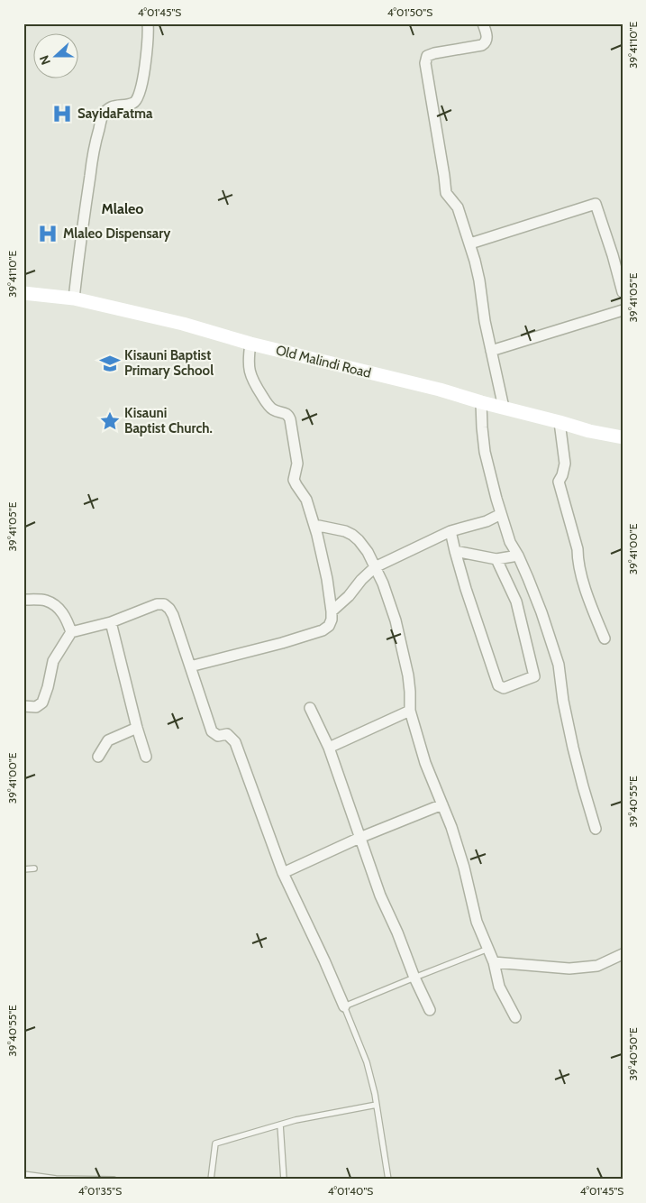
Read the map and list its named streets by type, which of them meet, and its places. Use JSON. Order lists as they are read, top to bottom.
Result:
{
  "streets": {
    "main road": ["Old Malindi Road"]
  },
  "districts": ["Mlaleo"],
  "places": {
    "hospital": ["SayidaFatma", "Mlaleo Dispensary"],
    "school or university": ["Kisauni Baptist Primary School"],
    "place": ["Kisauni Baptist Church."]
  },
  "north": "left",
  "coordinates": [
    "4°01'45\"S",
    "4°01'50\"S",
    "39°41'10\"E",
    "39°41'05\"E",
    "39°41'00\"E",
    "39°40'55\"E",
    "39°40'50\"E",
    "4°01'35\"S",
    "4°01'40\"S"
  ]
}
